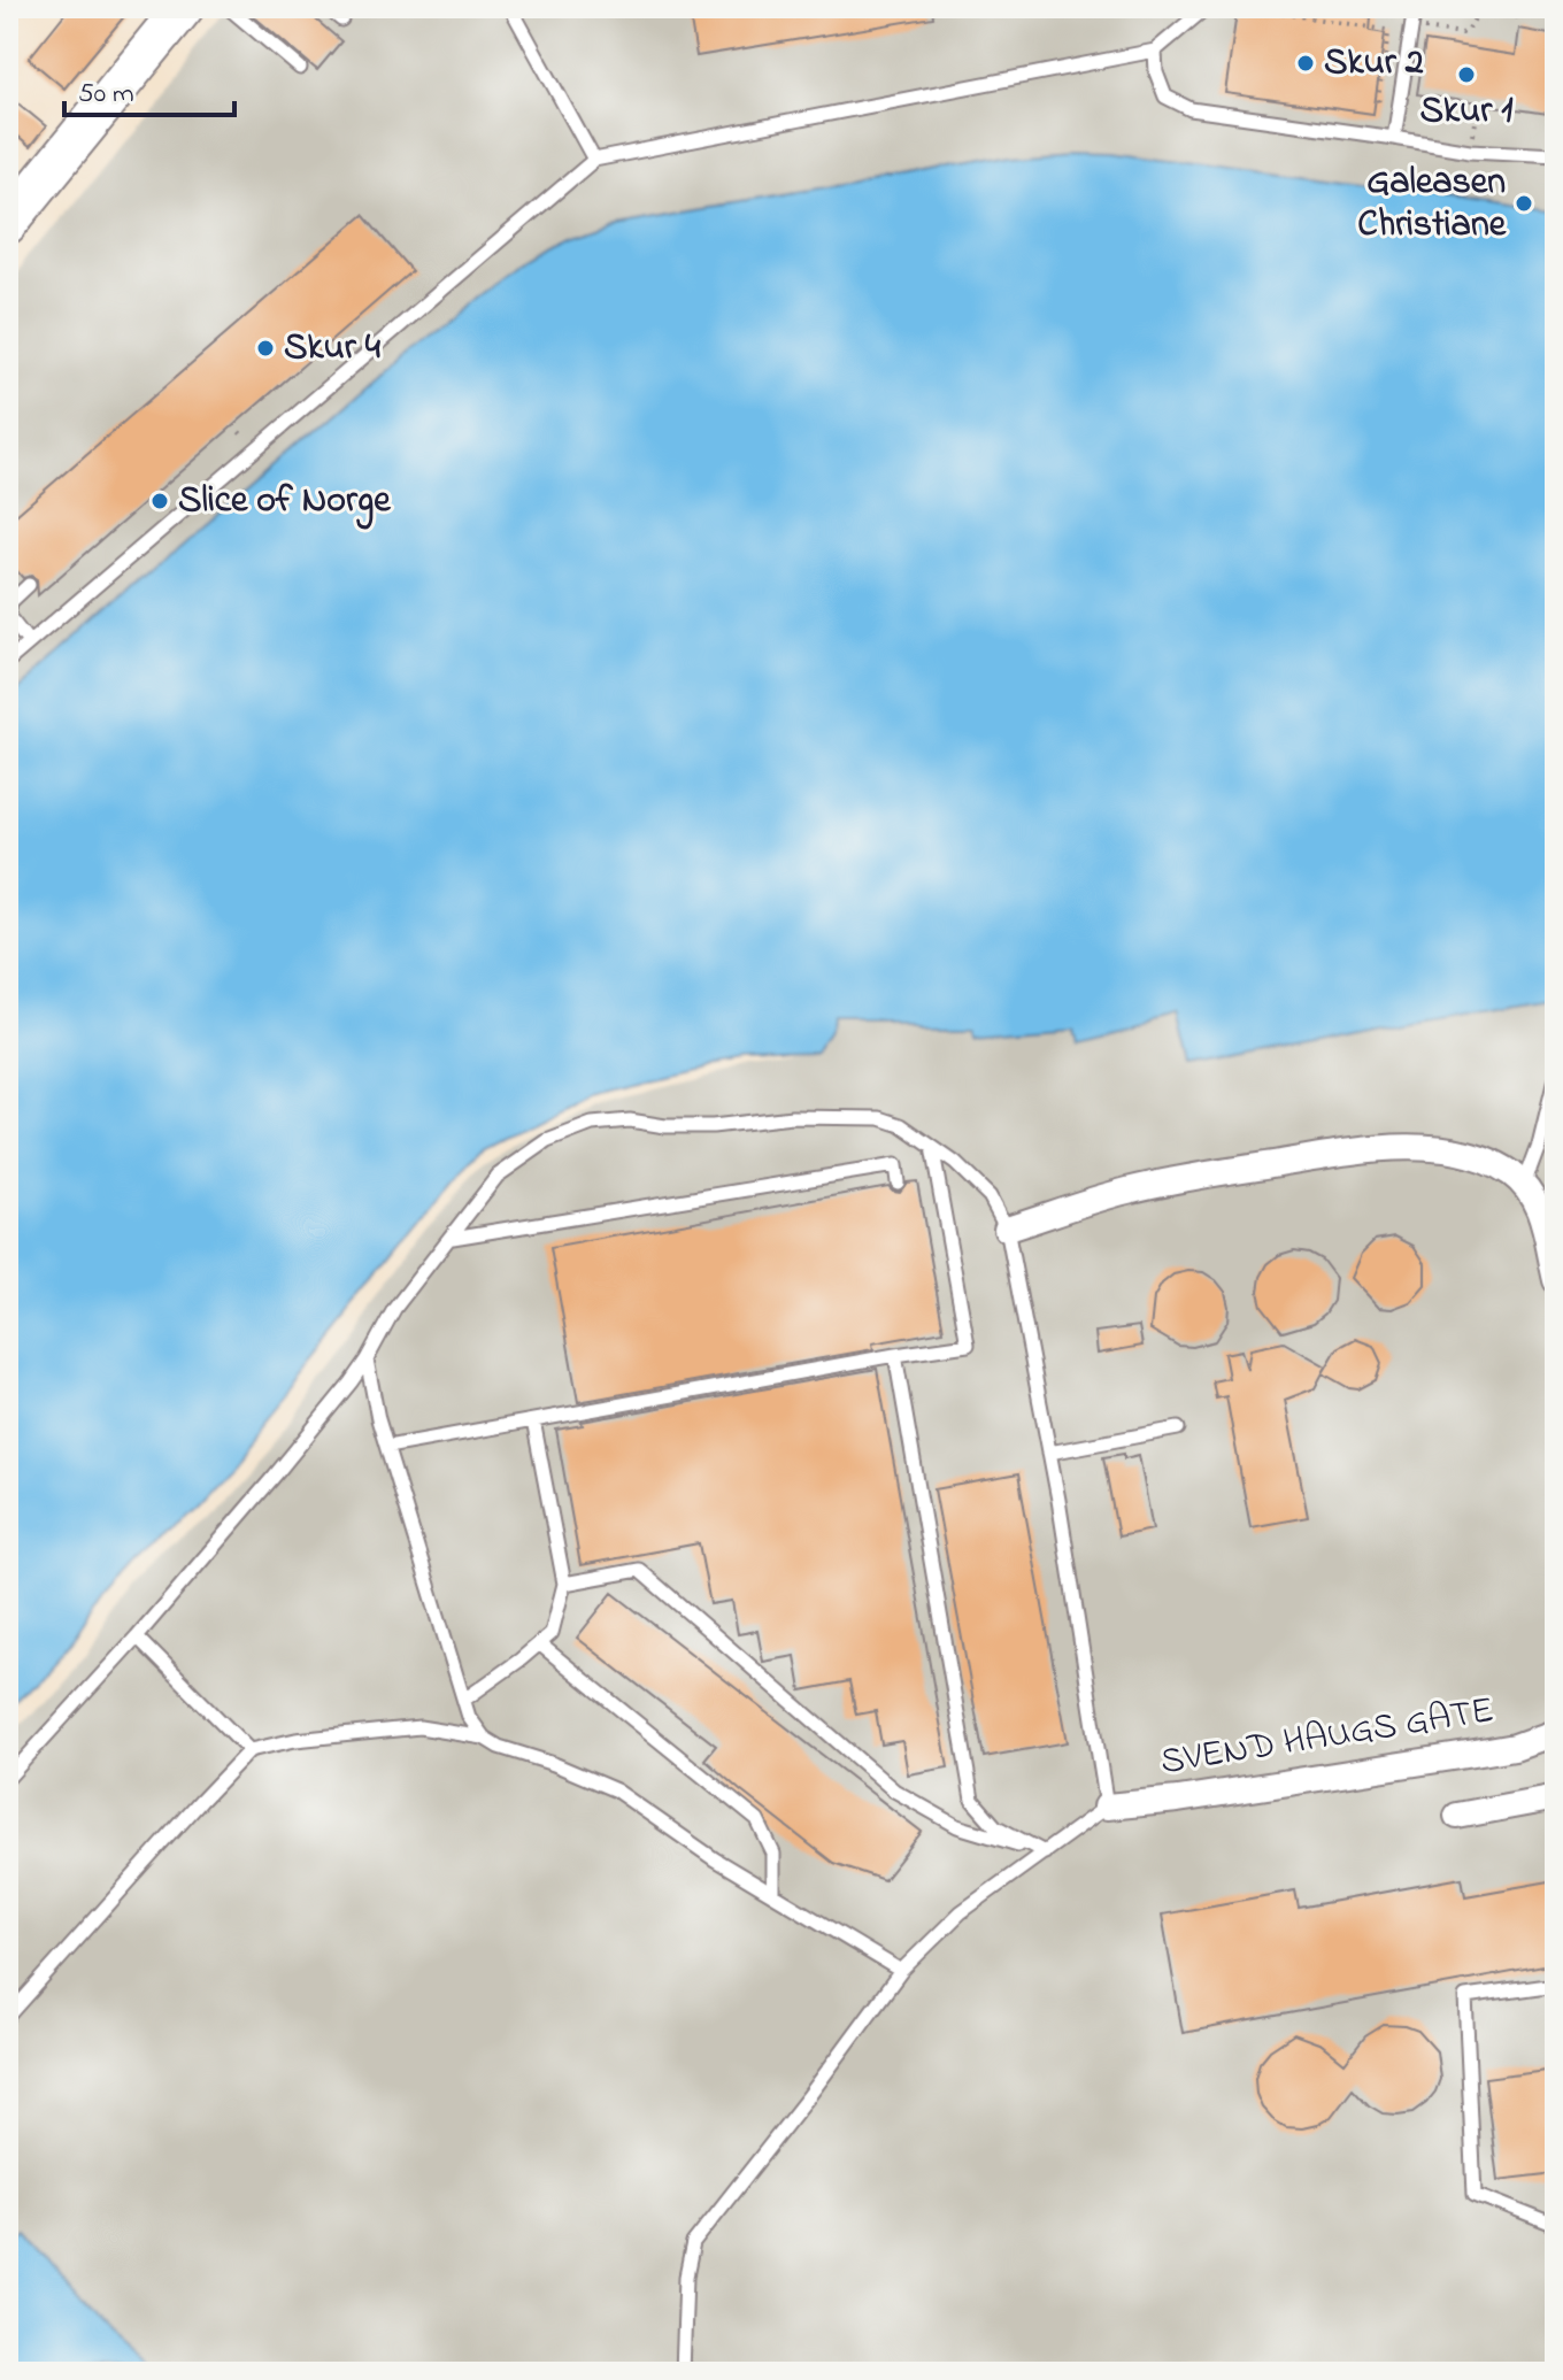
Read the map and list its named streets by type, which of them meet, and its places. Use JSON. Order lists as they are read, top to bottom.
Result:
{
  "streets": {
    "street": ["SVEND HAUGS GATE"]
  },
  "places": [
    "Skur 2",
    "Skur 1",
    "Galeasen Christiane",
    "Skur 4",
    "Slice of Norge"
  ],
  "scale_bar": "50 m"
}
